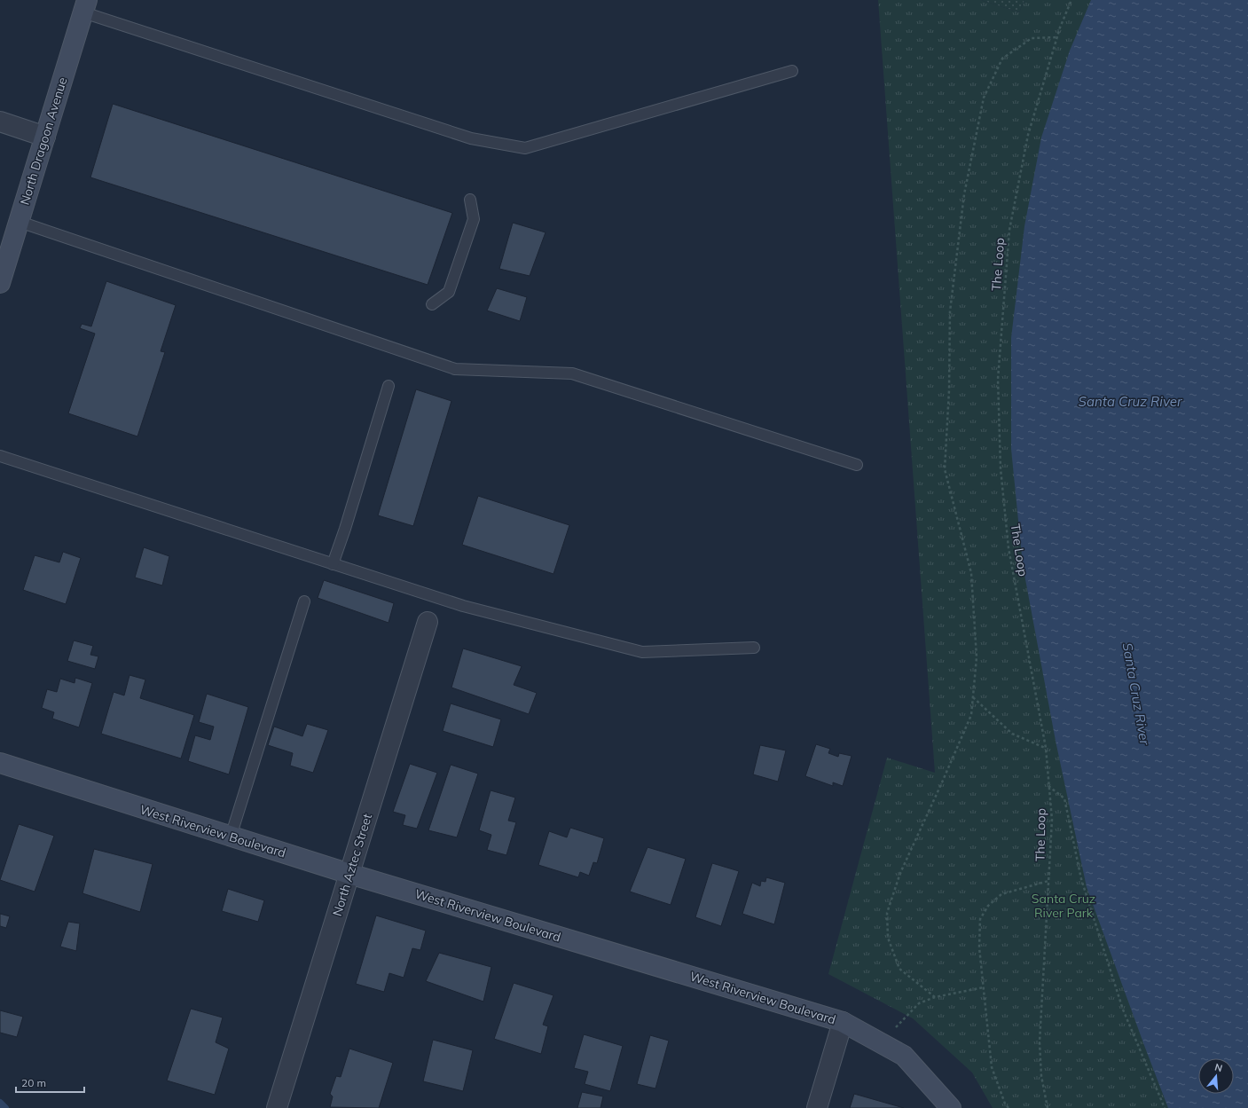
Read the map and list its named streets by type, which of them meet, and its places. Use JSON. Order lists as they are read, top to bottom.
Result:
{
  "streets": {
    "street": ["North Dragoon Avenue", "West Riverview Boulevard", "North Aztec Street"],
    "path": ["The Loop"]
  },
  "crossings": [
    ["West Riverview Boulevard", "North Aztec Street"]
  ],
  "water": ["Santa Cruz River"],
  "parks": ["Santa Cruz River Park"],
  "scale_bar": "20 m",
  "north": "top"
}
